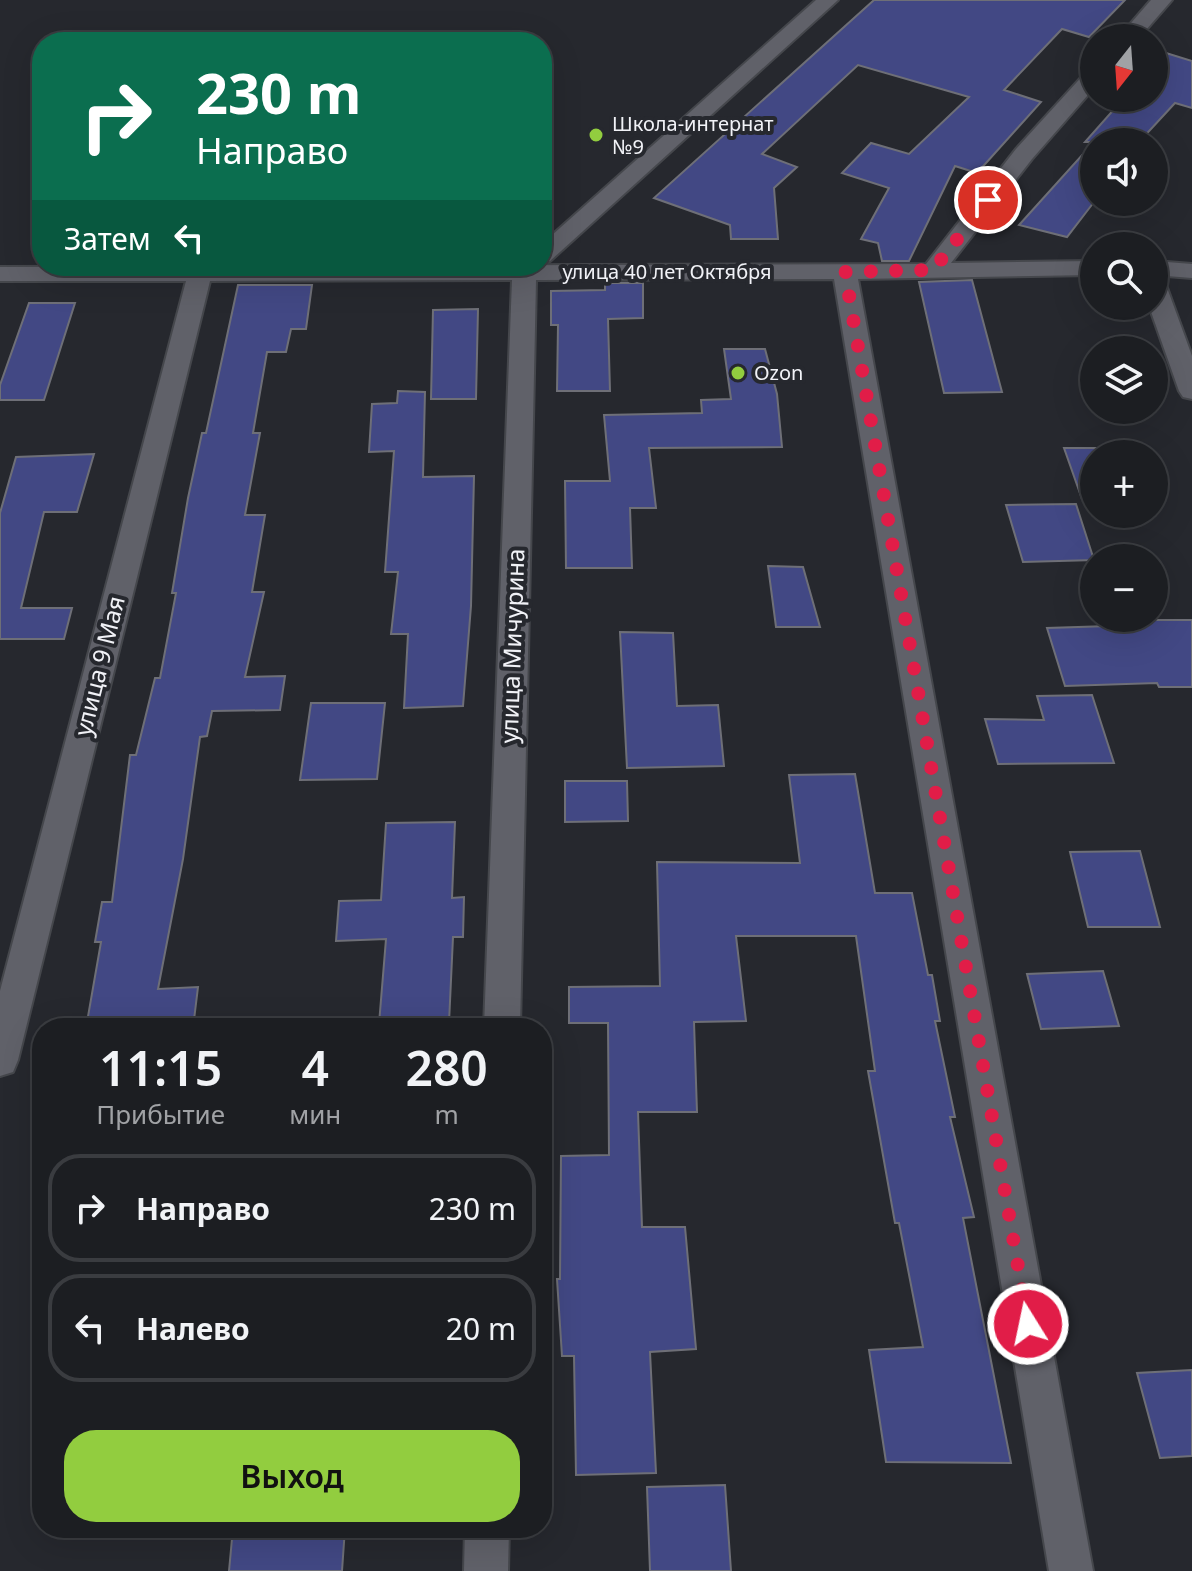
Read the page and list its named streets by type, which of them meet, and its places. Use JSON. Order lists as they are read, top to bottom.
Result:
{
  "streets": {
    "street": ["улица 40 лет Октября", "улица Мичурина", "улица 9 Мая"]
  },
  "places": ["Школа-интернат №9", "Ozon"],
  "north": "bottom",
  "page": {
    "map_buttons": ["+", "−"],
    "turn": ["230 m", "Направо"],
    "then": "Затем",
    "eta": [
      "11:15",
      "Прибытие",
      "4",
      "мин",
      "280",
      "m"
    ],
    "list": [
      {
        "name": "Направо",
        "value": "230 m"
      },
      {
        "name": "Налево",
        "value": "20 m"
      }
    ],
    "buttons": "Выход"
  }
}
